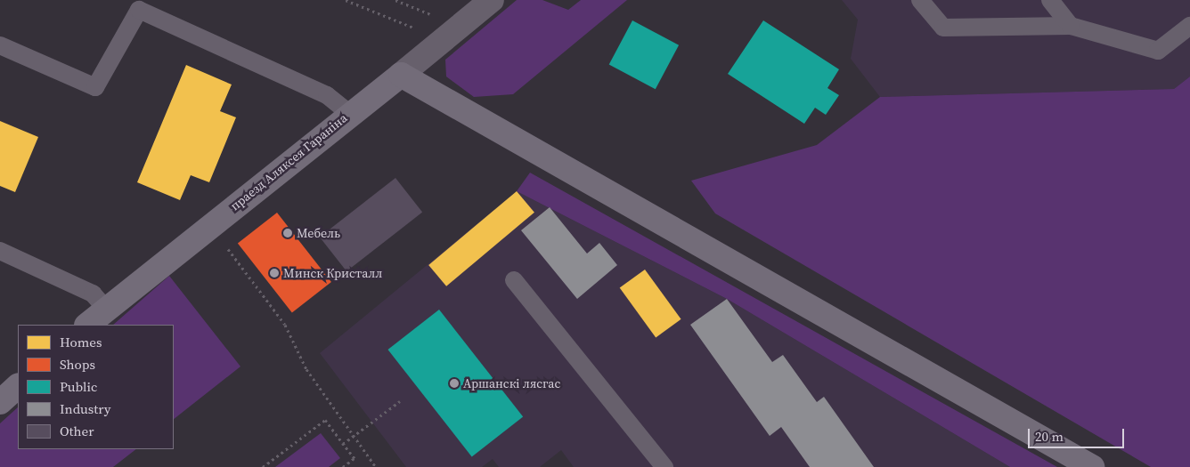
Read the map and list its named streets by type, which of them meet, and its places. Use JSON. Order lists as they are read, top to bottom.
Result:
{
  "streets": {
    "street": ["праезд Аляксея Гараніна"]
  },
  "places": ["Мебель", "Минск Кристалл", "Аршанскі лясгас"],
  "legend": [
    "Homes",
    "Shops",
    "Public",
    "Industry",
    "Other"
  ],
  "scale_bar": "20 m"
}
